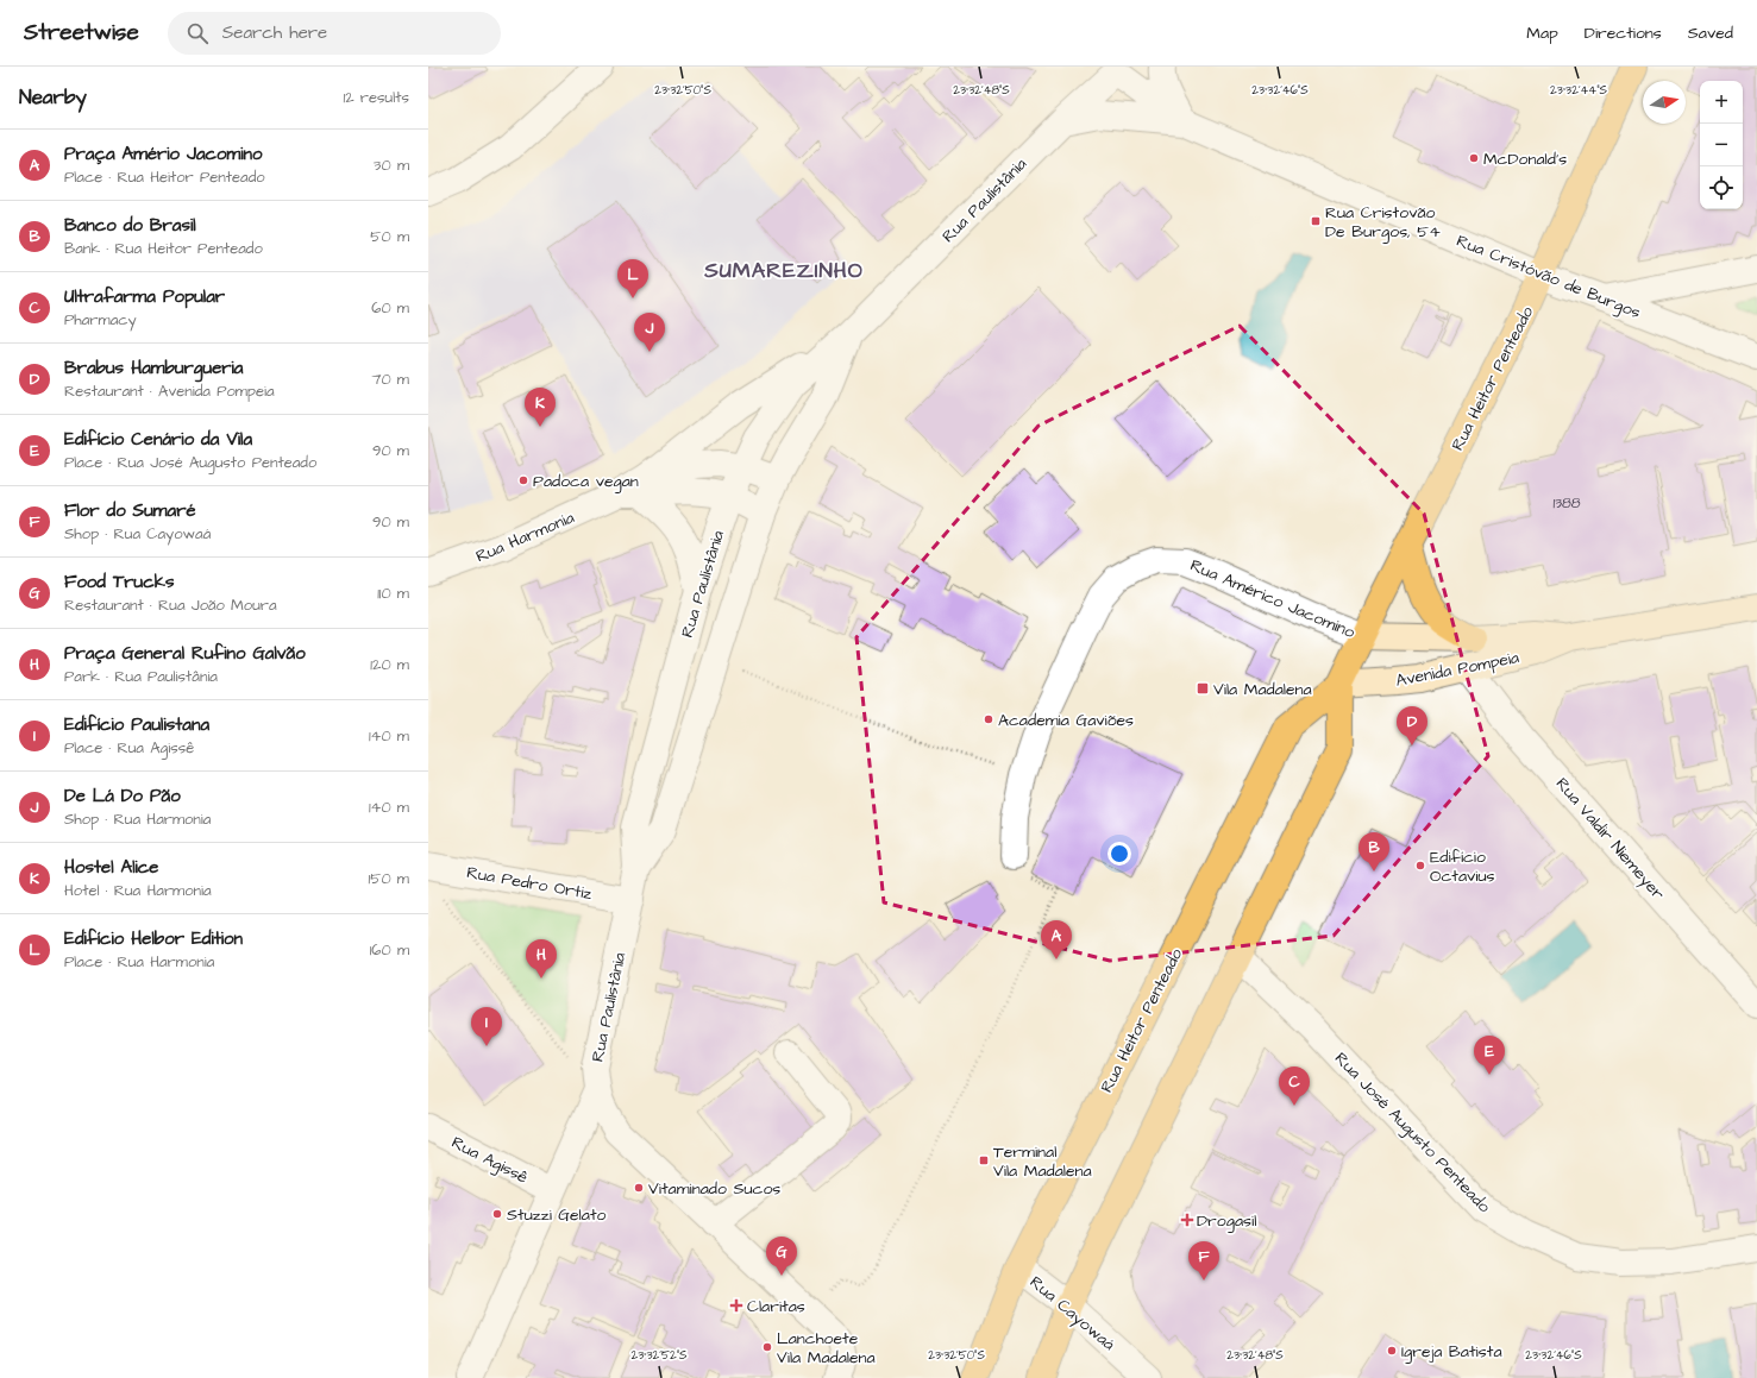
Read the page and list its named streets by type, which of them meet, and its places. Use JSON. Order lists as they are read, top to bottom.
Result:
{
  "streets": {
    "main road": ["Rua Heitor Penteado", "Avenida Pompeia"],
    "street": [
      "Rua Paulistânia",
      "Rua Cristóvão de Burgos",
      "Rua Harmonia",
      "Rua Américo Jacomino",
      "Rua Valdir Niemeyer",
      "Rua Pedro Ortiz",
      "Rua José Augusto Penteado",
      "Rua Agissê",
      "Rua Cayowaá"
    ]
  },
  "crossings": [
    ["Rua Paulistânia", "Rua Cristóvão de Burgos"],
    ["Rua Paulistânia", "Rua Harmonia"],
    ["Rua Paulistânia", "Rua Pedro Ortiz"],
    ["Rua Cristóvão de Burgos", "Rua Heitor Penteado"],
    ["Rua Heitor Penteado", "Rua Américo Jacomino"],
    ["Rua Heitor Penteado", "Avenida Pompeia"],
    ["Rua Heitor Penteado", "Rua José Augusto Penteado"],
    ["Rua Heitor Penteado", "Rua Cayowaá"],
    ["Rua Américo Jacomino", "Avenida Pompeia"],
    ["Avenida Pompeia", "Rua Valdir Niemeyer"]
  ],
  "districts": ["SUMAREZINHO"],
  "places": {
    "other": [
      "McDonald's",
      "Padoca vegan",
      "Academia Gaviões",
      "Edifício Octavius",
      "Vitaminado Sucos",
      "Stuzzi Gelato",
      "Lanchoete Vila Madalena",
      "Igreja Batista"
    ],
    "transit": ["Rua Cristovão De Burgos, 54", "Vila Madalena", "Terminal Vila Madalena"],
    "health": ["Drogasil", "Claritas"]
  },
  "house_numbers": ["1388"],
  "north": "right",
  "page": {
    "header": "Streetwise",
    "search": "Search here",
    "nav": ["Map", "Directions", "Saved"],
    "heading": ["Nearby", "12 results"],
    "map_buttons": ["+", "−"],
    "list": [
      {
        "mark": "A",
        "name": "Praça Amério Jacomino",
        "note": "Place · Rua Heitor Penteado",
        "value": "30 m"
      },
      {
        "mark": "B",
        "name": "Banco do Brasil",
        "note": "Bank · Rua Heitor Penteado",
        "value": "50 m"
      },
      {
        "mark": "C",
        "name": "Ultrafarma Popular",
        "note": "Pharmacy",
        "value": "60 m"
      },
      {
        "mark": "D",
        "name": "Brabus Hamburgueria",
        "note": "Restaurant · Avenida Pompeia",
        "value": "70 m"
      },
      {
        "mark": "E",
        "name": "Edifício Cenário da Vila",
        "note": "Place · Rua José Augusto Penteado",
        "value": "90 m"
      },
      {
        "mark": "F",
        "name": "Flor do Sumaré",
        "note": "Shop · Rua Cayowaá",
        "value": "90 m"
      },
      {
        "mark": "G",
        "name": "Food Trucks",
        "note": "Restaurant · Rua João Moura",
        "value": "110 m"
      },
      {
        "mark": "H",
        "name": "Praça General Rufino Galvão",
        "note": "Park · Rua Paulistânia",
        "value": "120 m"
      },
      {
        "mark": "I",
        "name": "Edifício Paulistana",
        "note": "Place · Rua Agissê",
        "value": "140 m"
      },
      {
        "mark": "J",
        "name": "De Lá Do Pão",
        "note": "Shop · Rua Harmonia",
        "value": "140 m"
      },
      {
        "mark": "K",
        "name": "Hostel Alice",
        "note": "Hotel · Rua Harmonia",
        "value": "150 m"
      },
      {
        "mark": "L",
        "name": "Edifício Helbor Edition",
        "note": "Place · Rua Harmonia",
        "value": "160 m"
      }
    ],
    "pins": [
      "L",
      "J",
      "K",
      "D",
      "B",
      "A",
      "H",
      "I",
      "E",
      "C",
      "G",
      "F"
    ]
  },
  "coordinates": [
    "23°32'50\"S",
    "23°32'48\"S",
    "23°32'46\"S",
    "23°32'44\"S",
    "23°32'52\"S"
  ]
}
